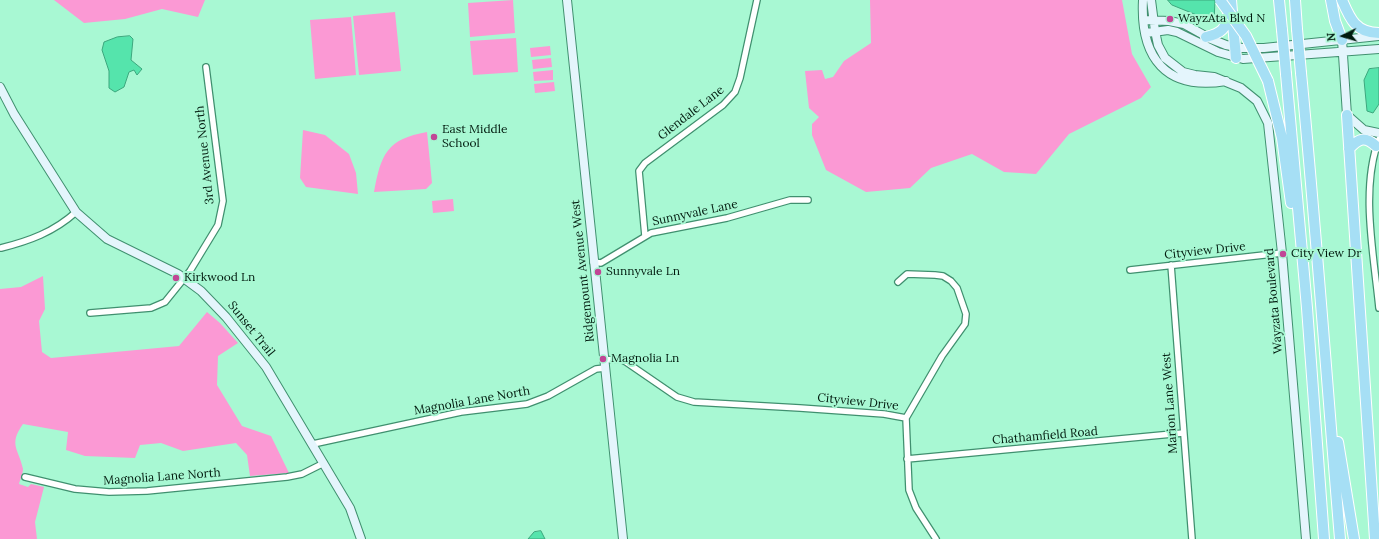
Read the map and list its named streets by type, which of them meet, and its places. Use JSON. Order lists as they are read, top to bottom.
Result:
{
  "streets": {
    "street": [
      "Glendale Lane",
      "3rd Avenue North",
      "Sunnyvale Lane",
      "Cityview Drive",
      "Ridgemount Avenue West",
      "Wayzata Boulevard",
      "Sunset Trail",
      "Magnolia Lane North",
      "Marion Lane West",
      "Chathamfield Road"
    ]
  },
  "crossings": [
    ["Glendale Lane", "Sunnyvale Lane"],
    ["3rd Avenue North", "Sunset Trail"],
    ["Sunnyvale Lane", "Ridgemount Avenue West"],
    ["Cityview Drive", "Ridgemount Avenue West"],
    ["Cityview Drive", "Wayzata Boulevard"],
    ["Cityview Drive", "Magnolia Lane North"],
    ["Cityview Drive", "Marion Lane West"],
    ["Ridgemount Avenue West", "Magnolia Lane North"],
    ["Sunset Trail", "Magnolia Lane North"],
    ["Marion Lane West", "Chathamfield Road"]
  ],
  "places": [
    "WayzAta Blvd N",
    "East Middle School",
    "City View Dr",
    "Sunnyvale Ln",
    "Kirkwood Ln",
    "Magnolia Ln"
  ],
  "north": "left"
}
